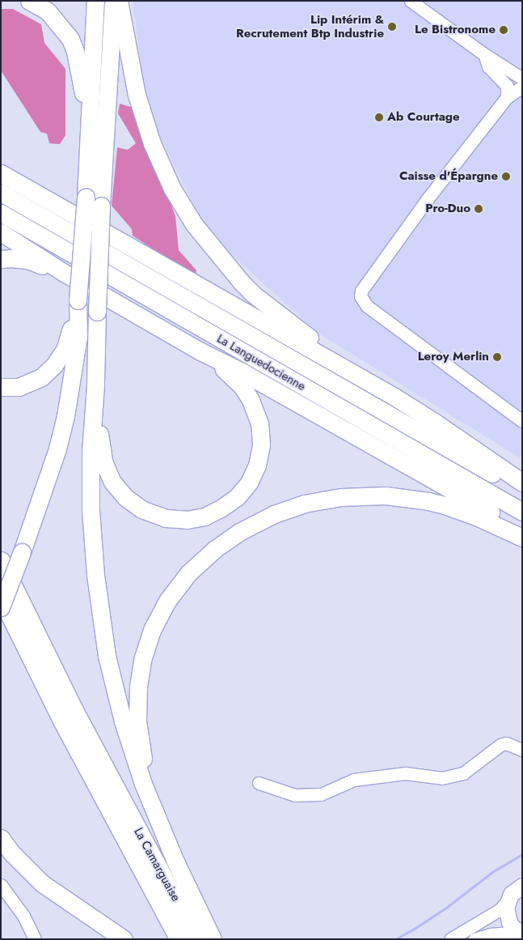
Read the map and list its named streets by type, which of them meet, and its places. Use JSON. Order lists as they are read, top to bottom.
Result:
{
  "streets": {
    "highway": ["La Languedocienne", "La Camarguaise"]
  },
  "places": [
    "Lip Intérim & Recrutement Btp Industrie",
    "Le Bistronome",
    "Ab Courtage",
    "Caisse d'Épargne",
    "Pro-Duo",
    "Leroy Merlin"
  ]
}
